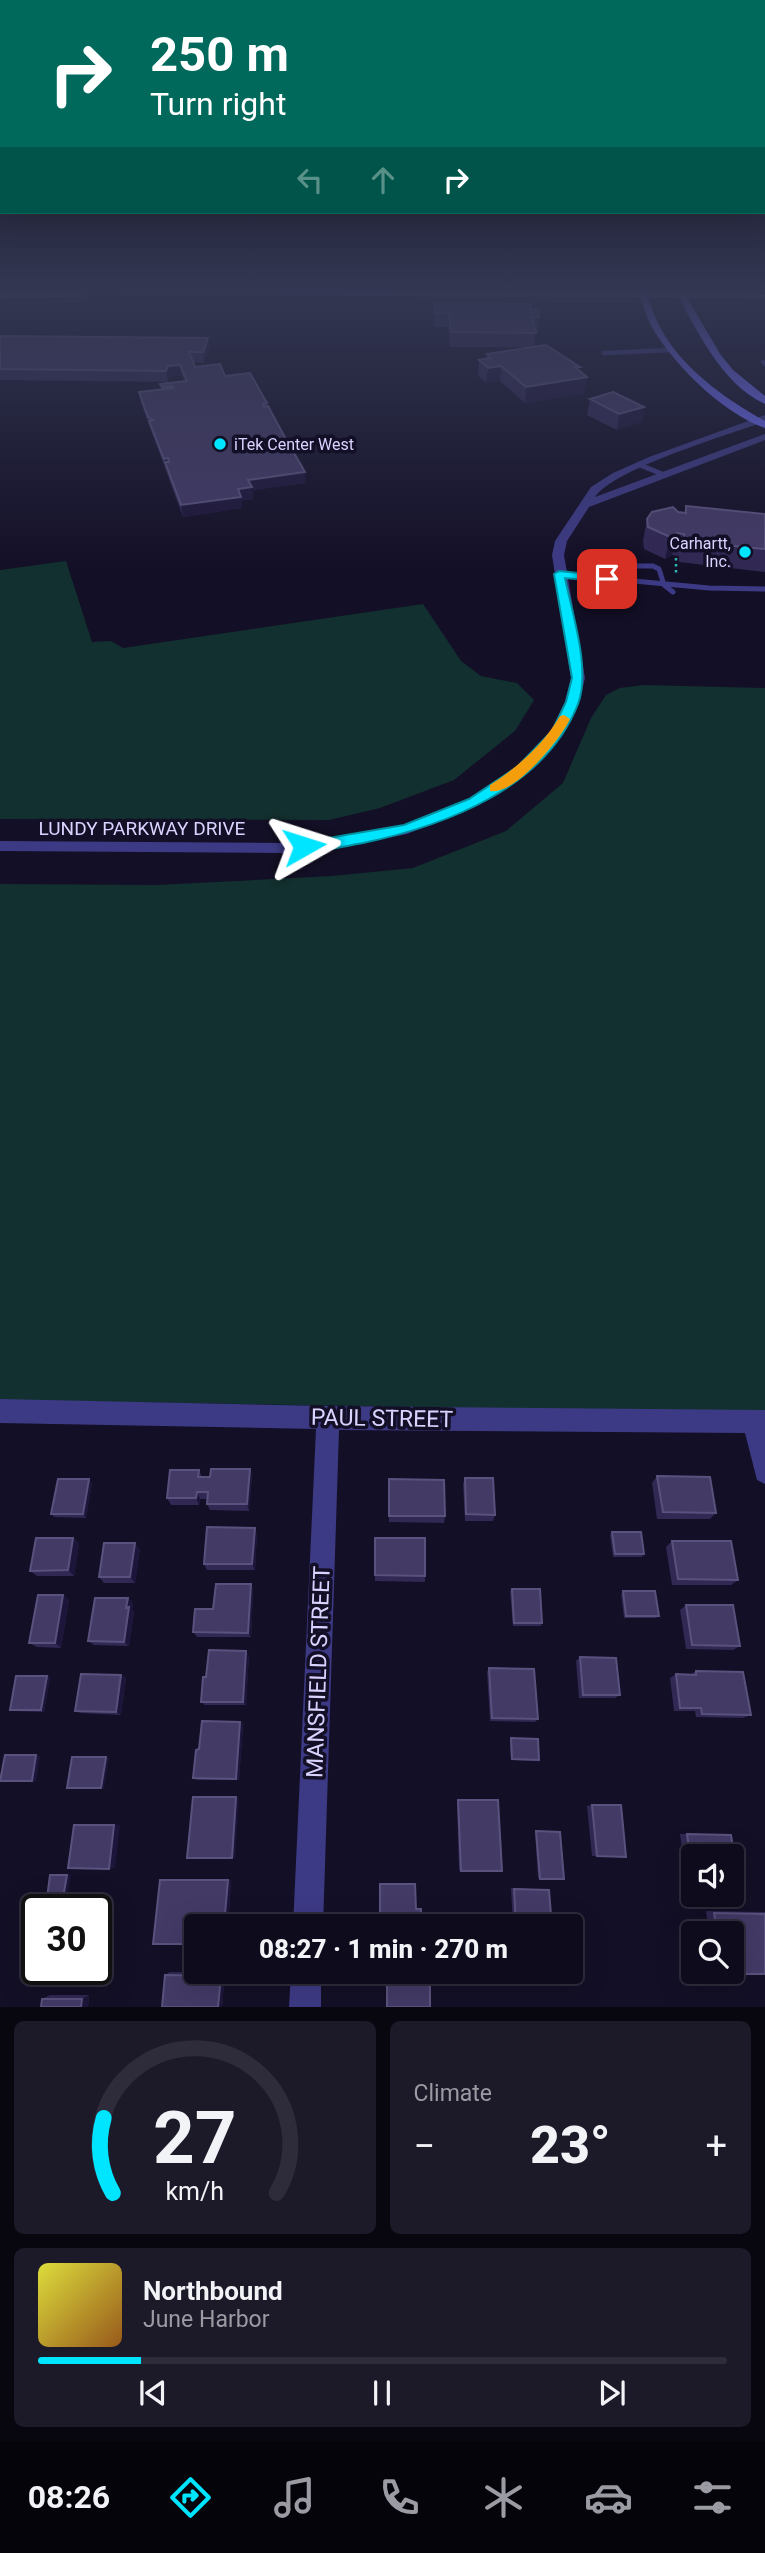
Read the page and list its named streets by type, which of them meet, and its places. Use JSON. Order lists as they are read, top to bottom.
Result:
{
  "streets": {
    "street": ["LUNDY PARKWAY DRIVE", "PAUL STREET", "MANSFIELD STREET"]
  },
  "crossings": [
    ["PAUL STREET", "MANSFIELD STREET"]
  ],
  "places": ["iTek Center West", "Carhartt, Inc."],
  "page": {
    "turn": ["250 m", "Turn right"],
    "limit": "30",
    "trip": "08:27 · 1 min · 270 m",
    "tile": "Climate",
    "heat": ["−", "23°", "+"],
    "song": ["Northbound", "June Harbor"],
    "tabs": "08:26",
    "gauge": ["27", "km/h"]
  }
}
